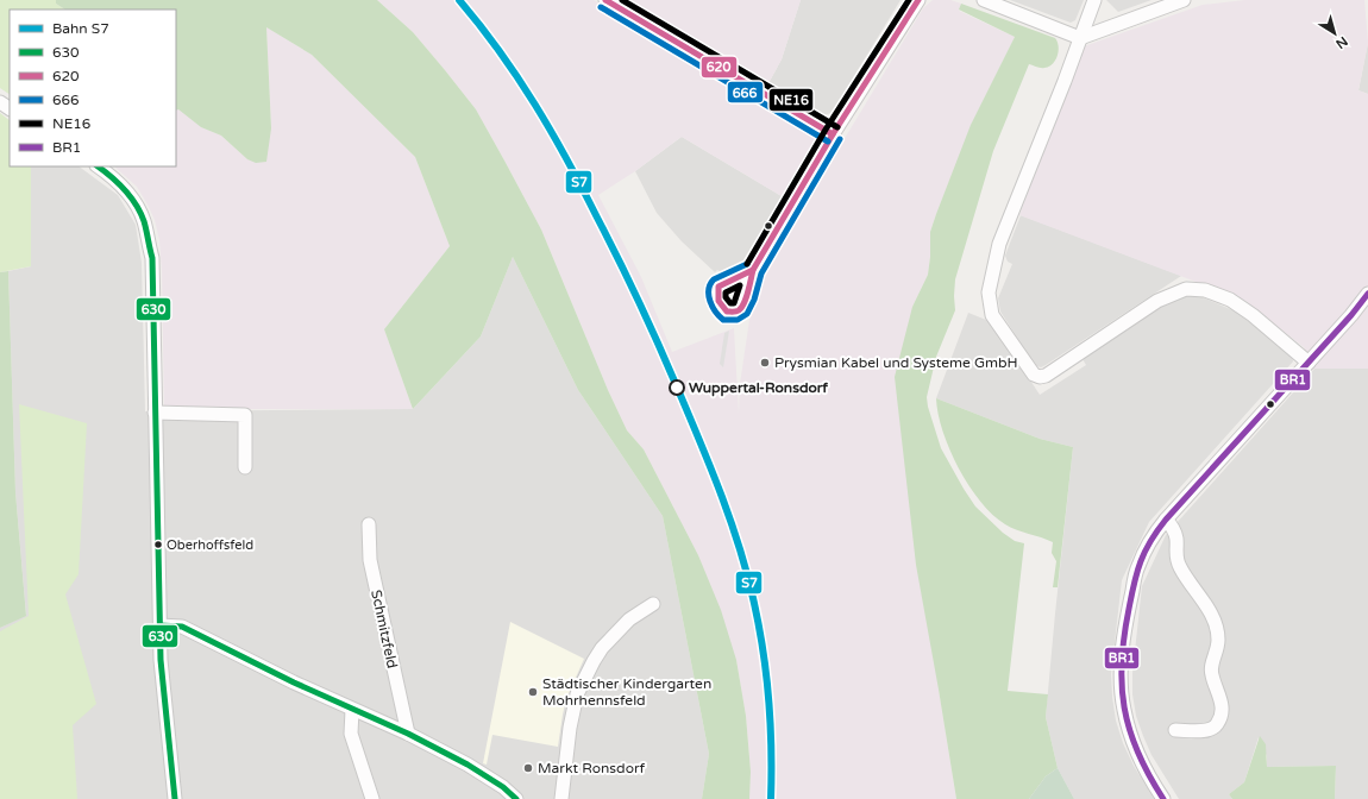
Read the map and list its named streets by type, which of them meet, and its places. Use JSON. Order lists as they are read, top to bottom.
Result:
{
  "streets": {
    "street": ["Schmitzfeld"]
  },
  "places": [
    "Prysmian Kabel und Systeme GmbH",
    "Wuppertal-Ronsdorf",
    "Oberhoffsfeld",
    "Städtischer Kindergarten Mohrhennsfeld",
    "Markt Ronsdorf"
  ],
  "lines": [
    "rail line S7",
    "transit line 620",
    "transit line NE16",
    "transit line 666",
    "transit line 630",
    "transit line BR1"
  ],
  "legend": [
    "Bahn S7",
    "630",
    "620",
    "666",
    "NE16",
    "BR1"
  ],
  "north": "bottom right"
}
